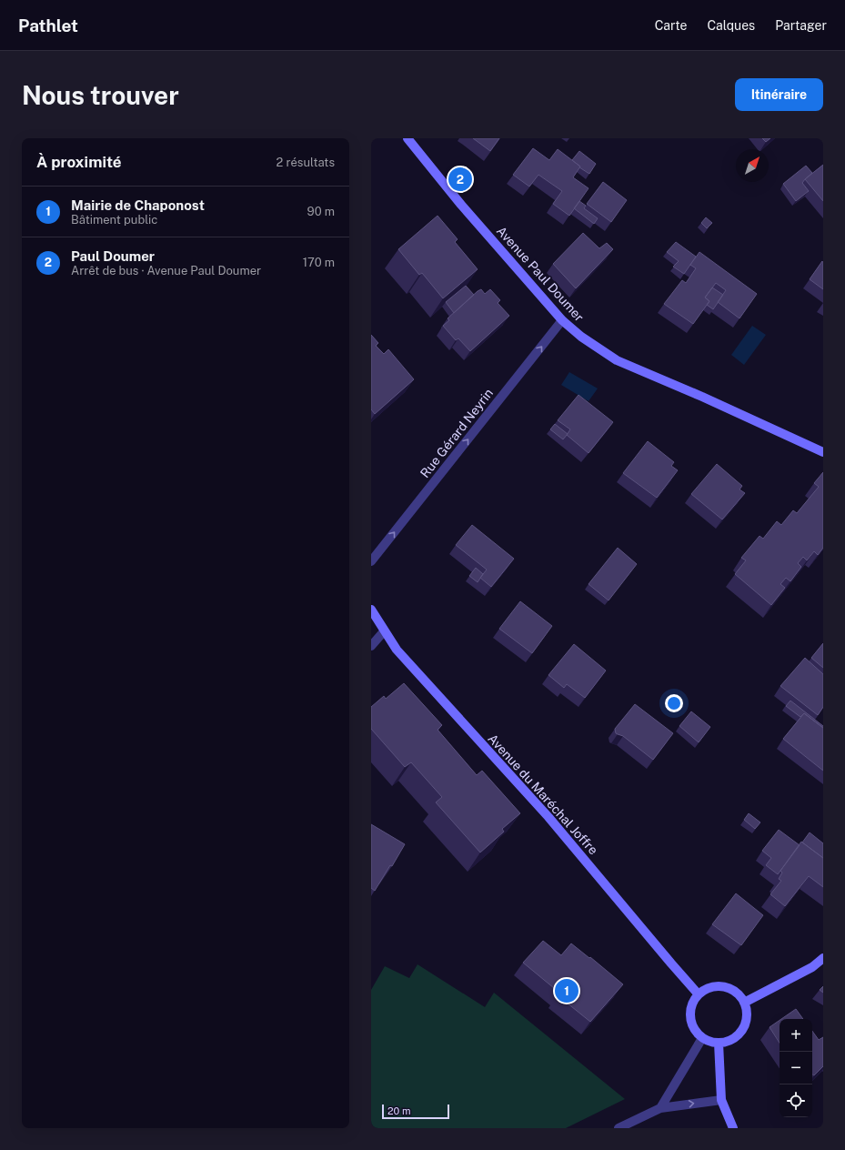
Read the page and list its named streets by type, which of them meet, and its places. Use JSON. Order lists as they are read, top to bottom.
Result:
{
  "streets": {
    "main road": ["Avenue Paul Doumer", "Avenue du Maréchal Joffre"],
    "street": ["Rue Gérard Neyrin"]
  },
  "crossings": [
    ["Avenue Paul Doumer", "Rue Gérard Neyrin"]
  ],
  "one_way": ["Rue Gérard Neyrin"],
  "scale_bar": "20 m",
  "north": "top right",
  "page": {
    "header": "Pathlet",
    "nav": ["Carte", "Calques", "Partager"],
    "buttons": "Itinéraire",
    "title": "Nous trouver",
    "heading": ["À proximité", "2 résultats"],
    "pins": ["2", "1"],
    "list": [
      {
        "mark": "1",
        "name": "Mairie de Chaponost",
        "note": "Bâtiment public",
        "value": "90 m"
      },
      {
        "mark": "2",
        "name": "Paul Doumer",
        "note": "Arrêt de bus · Avenue Paul Doumer",
        "value": "170 m"
      }
    ],
    "map_buttons": ["+", "−"],
    "scale": "20 m"
  }
}
